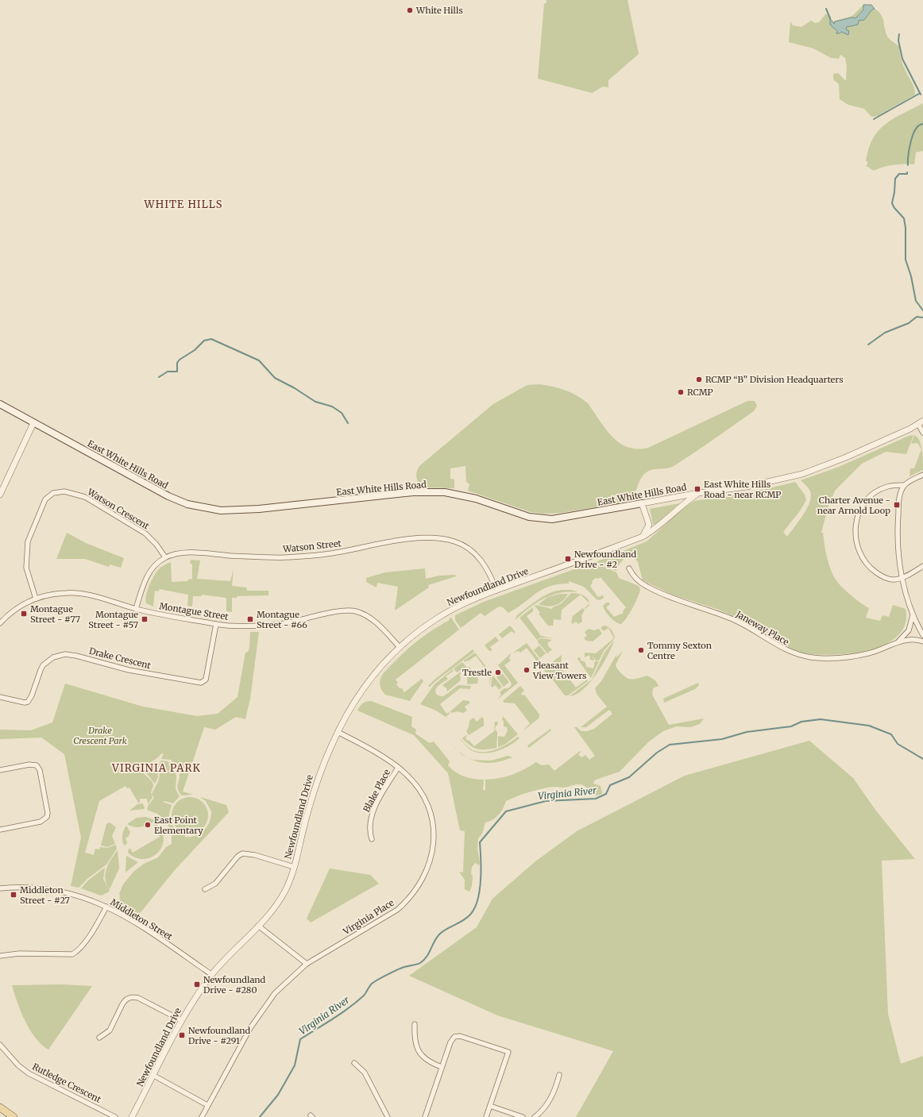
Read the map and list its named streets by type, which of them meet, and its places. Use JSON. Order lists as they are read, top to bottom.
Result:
{
  "streets": {
    "main road": ["East White Hills Road"],
    "street": [
      "Watson Crescent",
      "Watson Street",
      "Newfoundland Drive",
      "Montague Street",
      "Janeway Place",
      "Drake Crescent",
      "Blake Place",
      "Virginia Place",
      "Middleton Street",
      "Rutledge Crescent"
    ]
  },
  "crossings": [
    ["East White Hills Road", "Newfoundland Drive"],
    ["Watson Crescent", "Watson Street"],
    ["Watson Crescent", "Montague Street"],
    ["Watson Street", "Newfoundland Drive"],
    ["Watson Street", "Montague Street"],
    ["Newfoundland Drive", "Montague Street"],
    ["Newfoundland Drive", "Virginia Place"],
    ["Newfoundland Drive", "Middleton Street"],
    ["Montague Street", "Drake Crescent"],
    ["Blake Place", "Virginia Place"]
  ],
  "districts": ["WHITE HILLS", "VIRGINIA PARK"],
  "water": ["Virginia River"],
  "parks": ["Drake Crescent Park"],
  "places": {
    "other": [
      "White Hills",
      "RCMP “B” Division Headquarters",
      "RCMP",
      "Tommy Sexton Centre",
      "Pleasant View Towers",
      "Trestle",
      "East Point Elementary"
    ],
    "transit": [
      "East White Hills Road - near RCMP",
      "Charter Avenue - near Arnold Loop",
      "Newfoundland Drive - #2",
      "Montague Street - #77",
      "Montague Street - #57",
      "Montague Street - #66",
      "Middleton Street - #27",
      "Newfoundland Drive - #280",
      "Newfoundland Drive - #291"
    ]
  }
}
